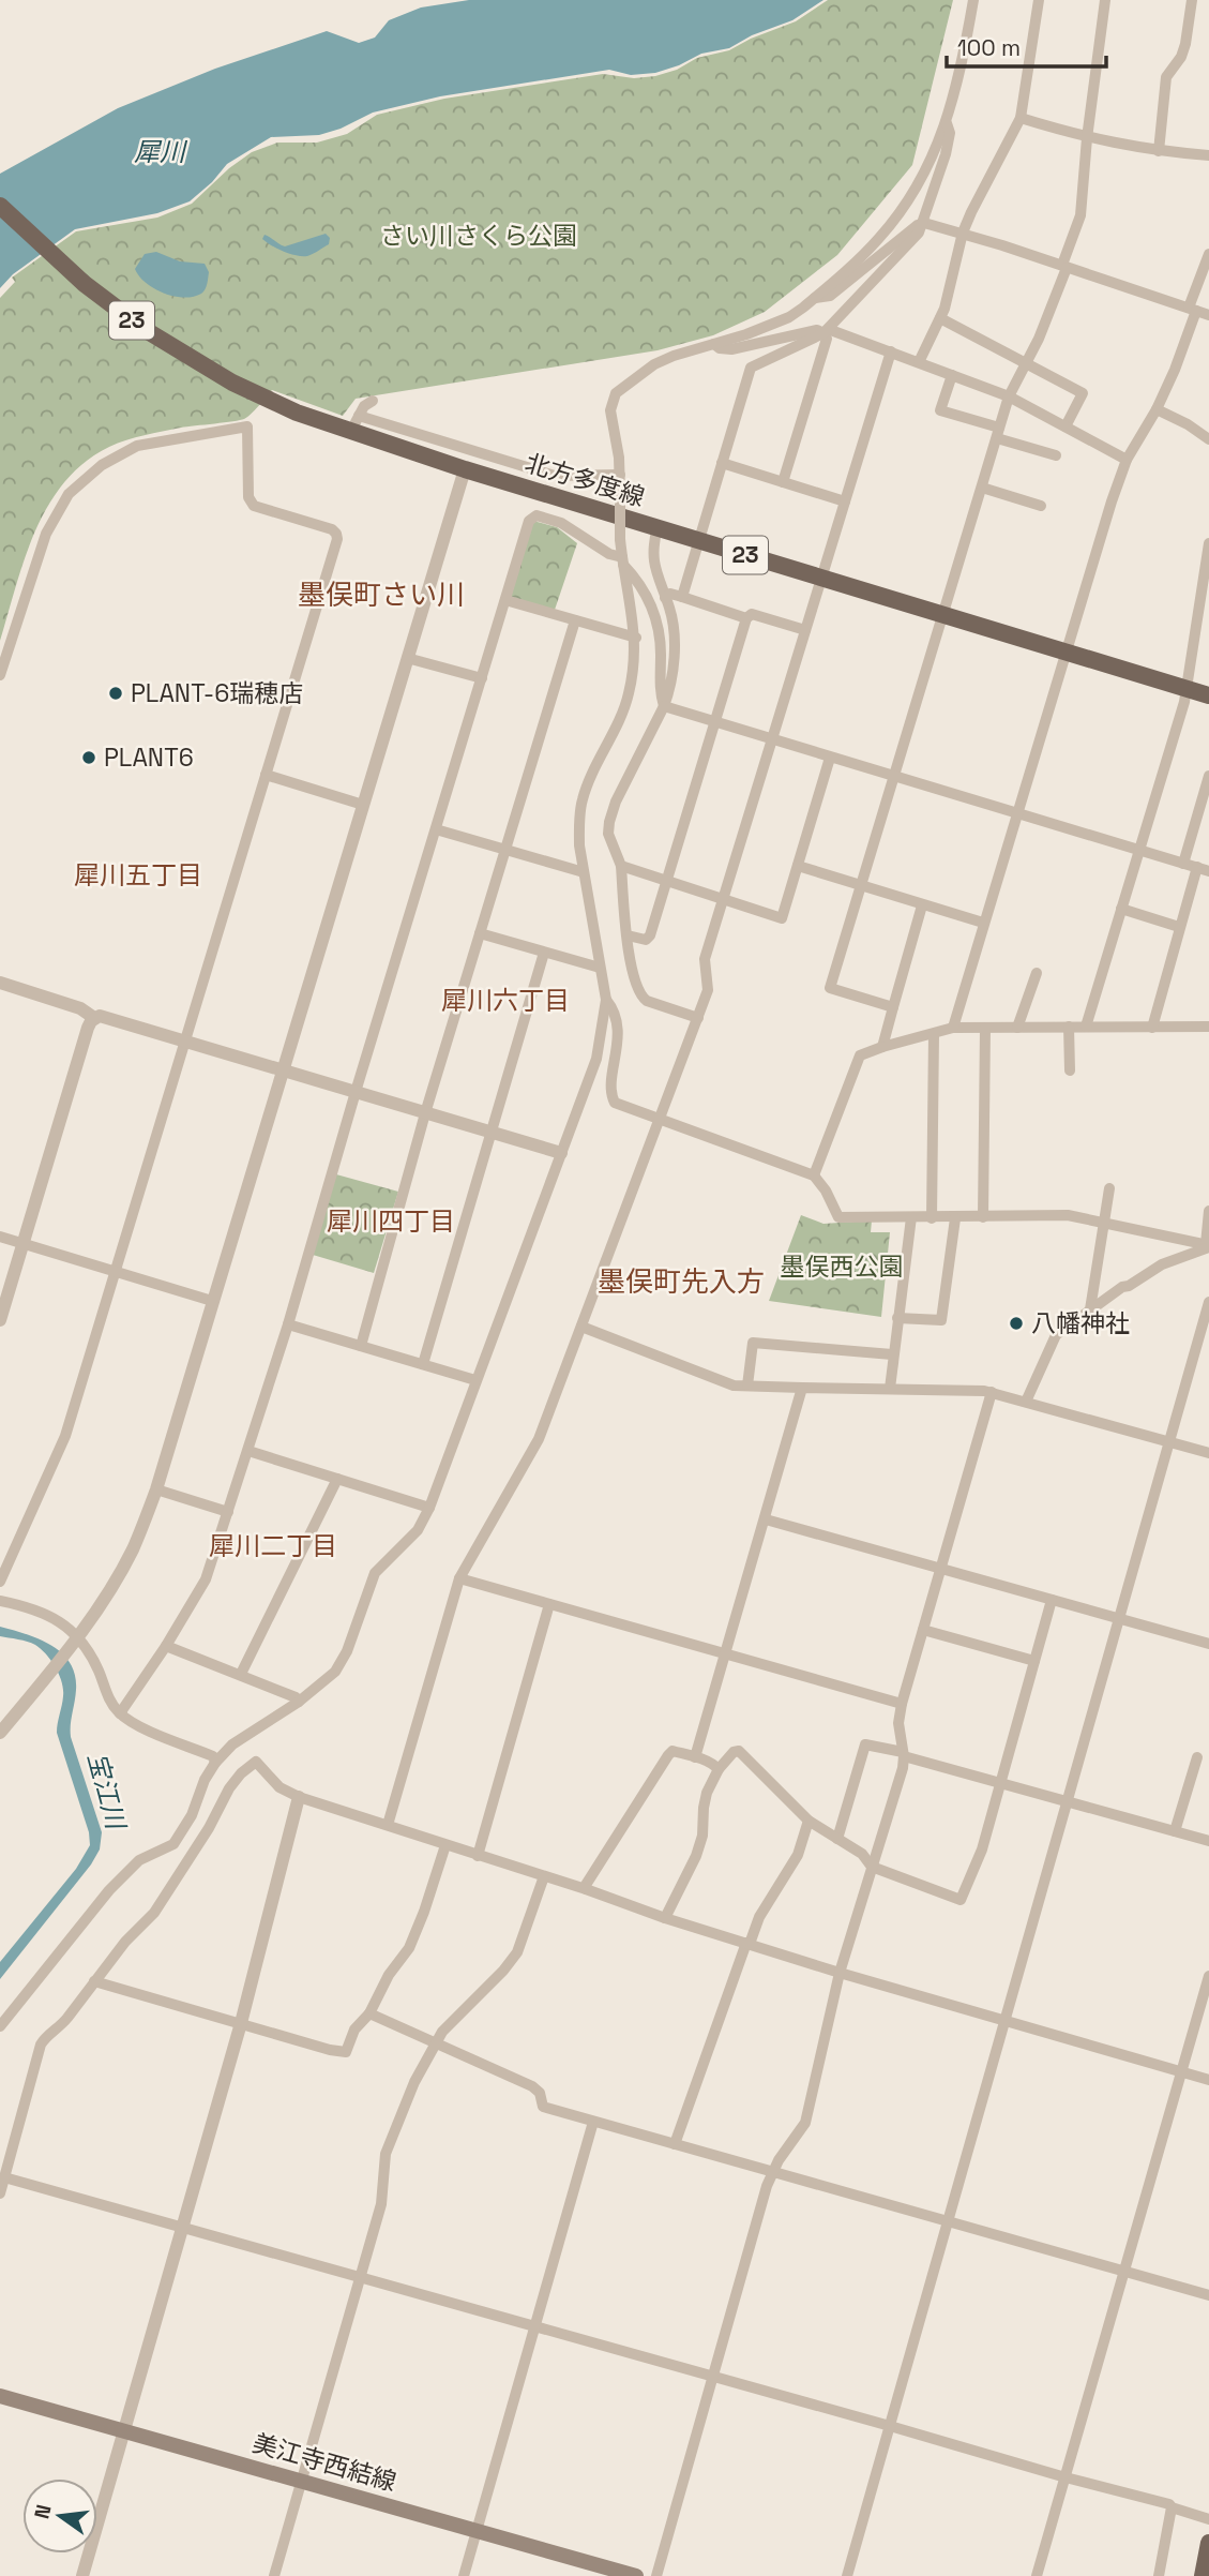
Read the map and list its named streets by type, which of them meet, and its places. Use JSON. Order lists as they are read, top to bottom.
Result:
{
  "streets": {
    "main road": ["23", "北方多度線", "美江寺西結線"]
  },
  "districts": [
    "墨俣町さい川",
    "犀川五丁目",
    "犀川六丁目",
    "犀川四丁目",
    "墨俣町先入方",
    "犀川二丁目"
  ],
  "water": ["犀川", "宝江川"],
  "parks": ["さい川さくら公園", "墨俣西公園"],
  "places": ["PLANT-6瑞穂店", "PLANT6", "八幡神社"],
  "scale_bar": "100 m",
  "north": "left"
}
